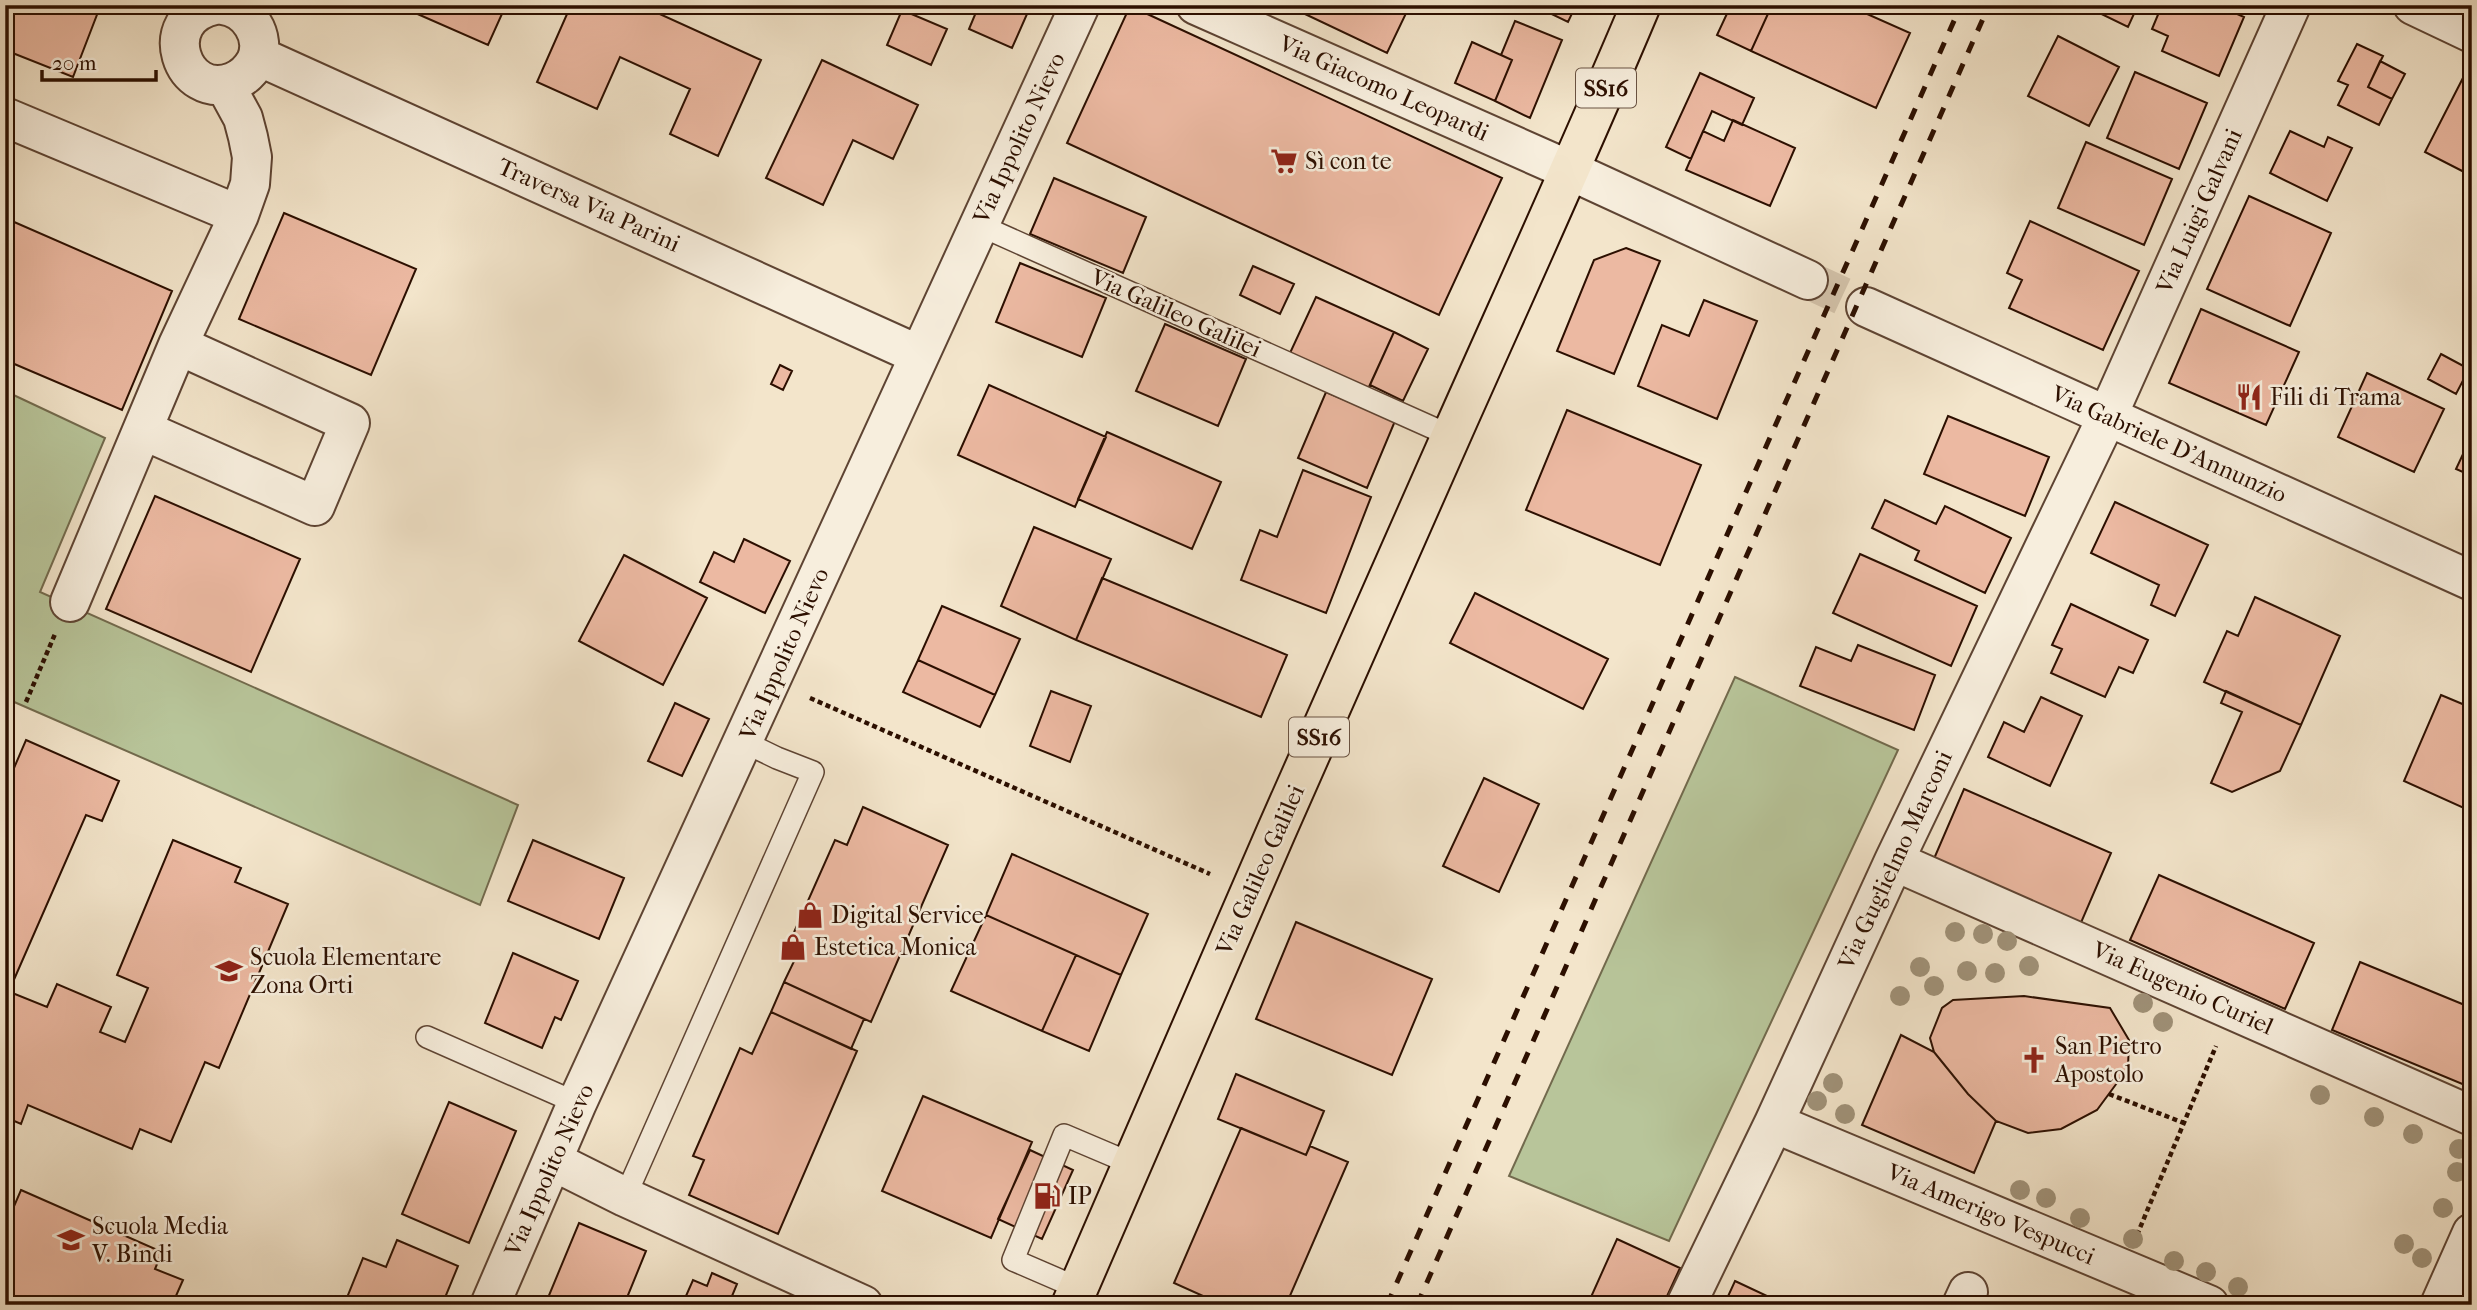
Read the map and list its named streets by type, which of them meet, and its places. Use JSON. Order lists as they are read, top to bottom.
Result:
{
  "streets": {
    "main road": ["SS16", "Via Galileo Galilei"],
    "street": [
      "Via Giacomo Leopardi",
      "Via Ippolito Nievo",
      "Traversa Via Parini",
      "Via Luigi Galvani",
      "Via Gabriele D'Annunzio",
      "Via Guglielmo Marconi",
      "Via Eugenio Curiel",
      "Via Amerigo Vespucci"
    ]
  },
  "crossings": [
    ["Via Giacomo Leopardi", "Via Galileo Galilei"],
    ["Via Ippolito Nievo", "Traversa Via Parini"],
    ["Via Ippolito Nievo", "Via Galileo Galilei"],
    ["Via Luigi Galvani", "Via Gabriele D'Annunzio"],
    ["Via Luigi Galvani", "Via Guglielmo Marconi"],
    ["Via Gabriele D'Annunzio", "Via Guglielmo Marconi"],
    ["Via Guglielmo Marconi", "Via Eugenio Curiel"],
    ["Via Guglielmo Marconi", "Via Amerigo Vespucci"]
  ],
  "places": {
    "supermarket": ["Sì con te"],
    "restaurant": ["Fili di Trama"],
    "shop": ["Digital Service", "Estetica Monica"],
    "school or university": ["Scuola Elementare Zona Orti", "Scuola Media V. Bindi"],
    "church": ["San Pietro Apostolo"],
    "fuel station": ["IP"]
  },
  "scale_bar": "20 m"
}
